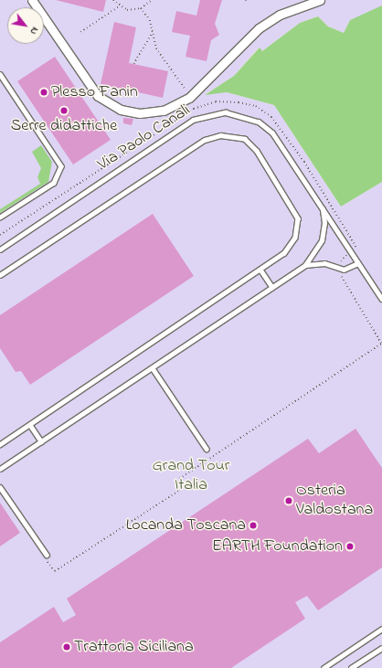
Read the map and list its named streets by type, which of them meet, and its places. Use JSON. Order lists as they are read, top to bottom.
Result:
{
  "streets": {
    "lane": ["Via Paolo Canali"]
  },
  "parks": ["Grand Tour Italia"],
  "places": [
    "Plesso Fanin",
    "Serre didattiche",
    "Osteria Valdostana",
    "Locanda Toscana",
    "EARTH Foundation",
    "Trattoria Siciliana"
  ],
  "north": "bottom right"
}
